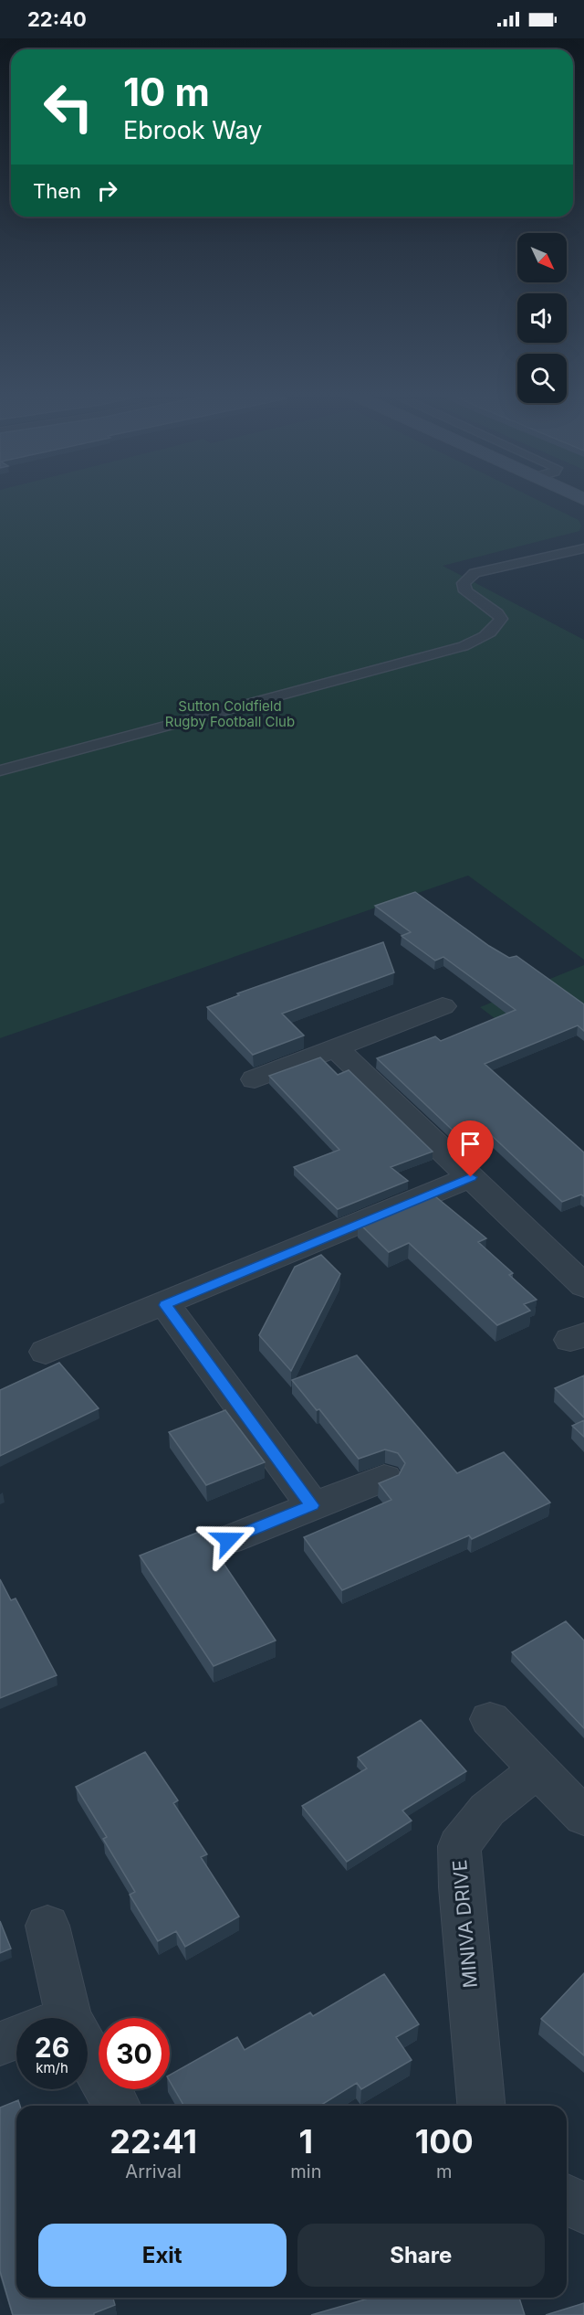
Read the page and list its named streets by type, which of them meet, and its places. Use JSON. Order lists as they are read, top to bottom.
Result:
{
  "streets": {
    "street": ["MINIVA DRIVE"]
  },
  "parks": ["Sutton Coldfield Rugby Football Club"],
  "north": "bottom right",
  "page": {
    "status": "22:40",
    "turn": ["10 m", "Ebrook Way"],
    "then": "Then",
    "speed": "26 km/h",
    "limit": "30",
    "eta": [
      "22:41",
      "Arrival",
      "1",
      "min",
      "100",
      "m"
    ],
    "buttons": ["Exit", "Share"]
  }
}
